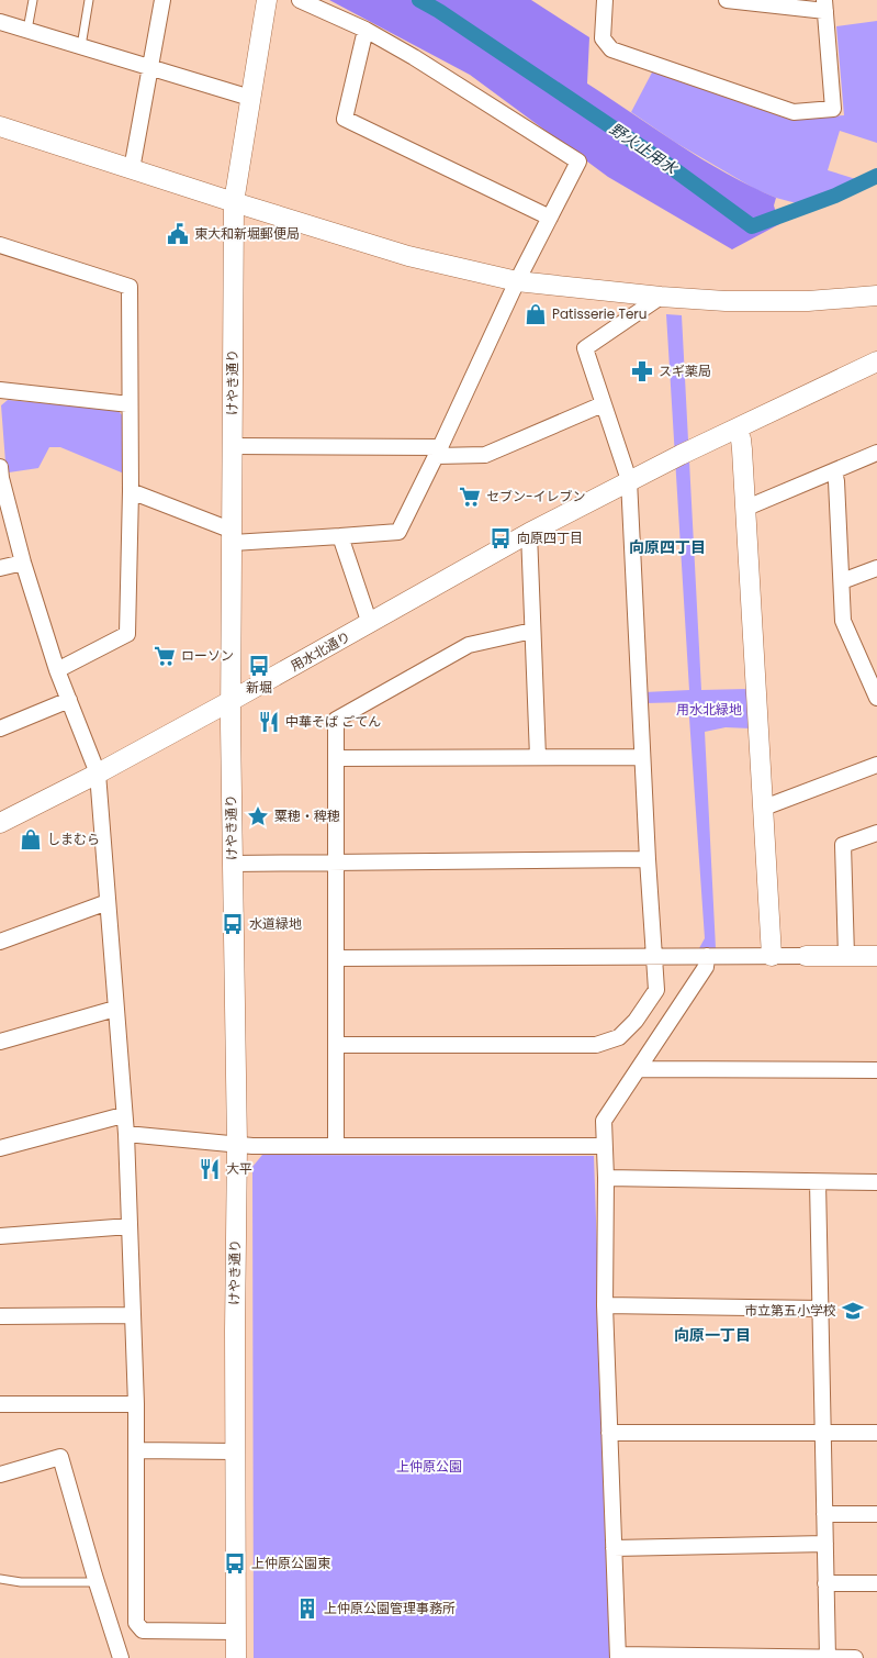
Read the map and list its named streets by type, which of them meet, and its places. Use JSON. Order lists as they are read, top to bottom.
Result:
{
  "streets": {
    "street": ["けやき通り", "用水北通り"]
  },
  "crossings": [
    ["けやき通り", "用水北通り"]
  ],
  "districts": ["向原四丁目", "向原一丁目"],
  "water": ["野火止用水"],
  "parks": ["用水北緑地", "上仲原公園"],
  "places": {
    "public building": ["東大和新堀郵便局"],
    "shop": ["Patisserie Teru", "しまむら"],
    "pharmacy": ["スギ薬局"],
    "supermarket": ["セブン-イレブン", "ローソン"],
    "bus stop": [
      "向原四丁目",
      "新堀",
      "水道緑地",
      "上仲原公園東"
    ],
    "restaurant": ["中華そば ごてん", "大平"],
    "place": ["粟穂・稗穂"],
    "school or university": ["市立第五小学校"],
    "building": ["上仲原公園管理事務所"]
  }
}
